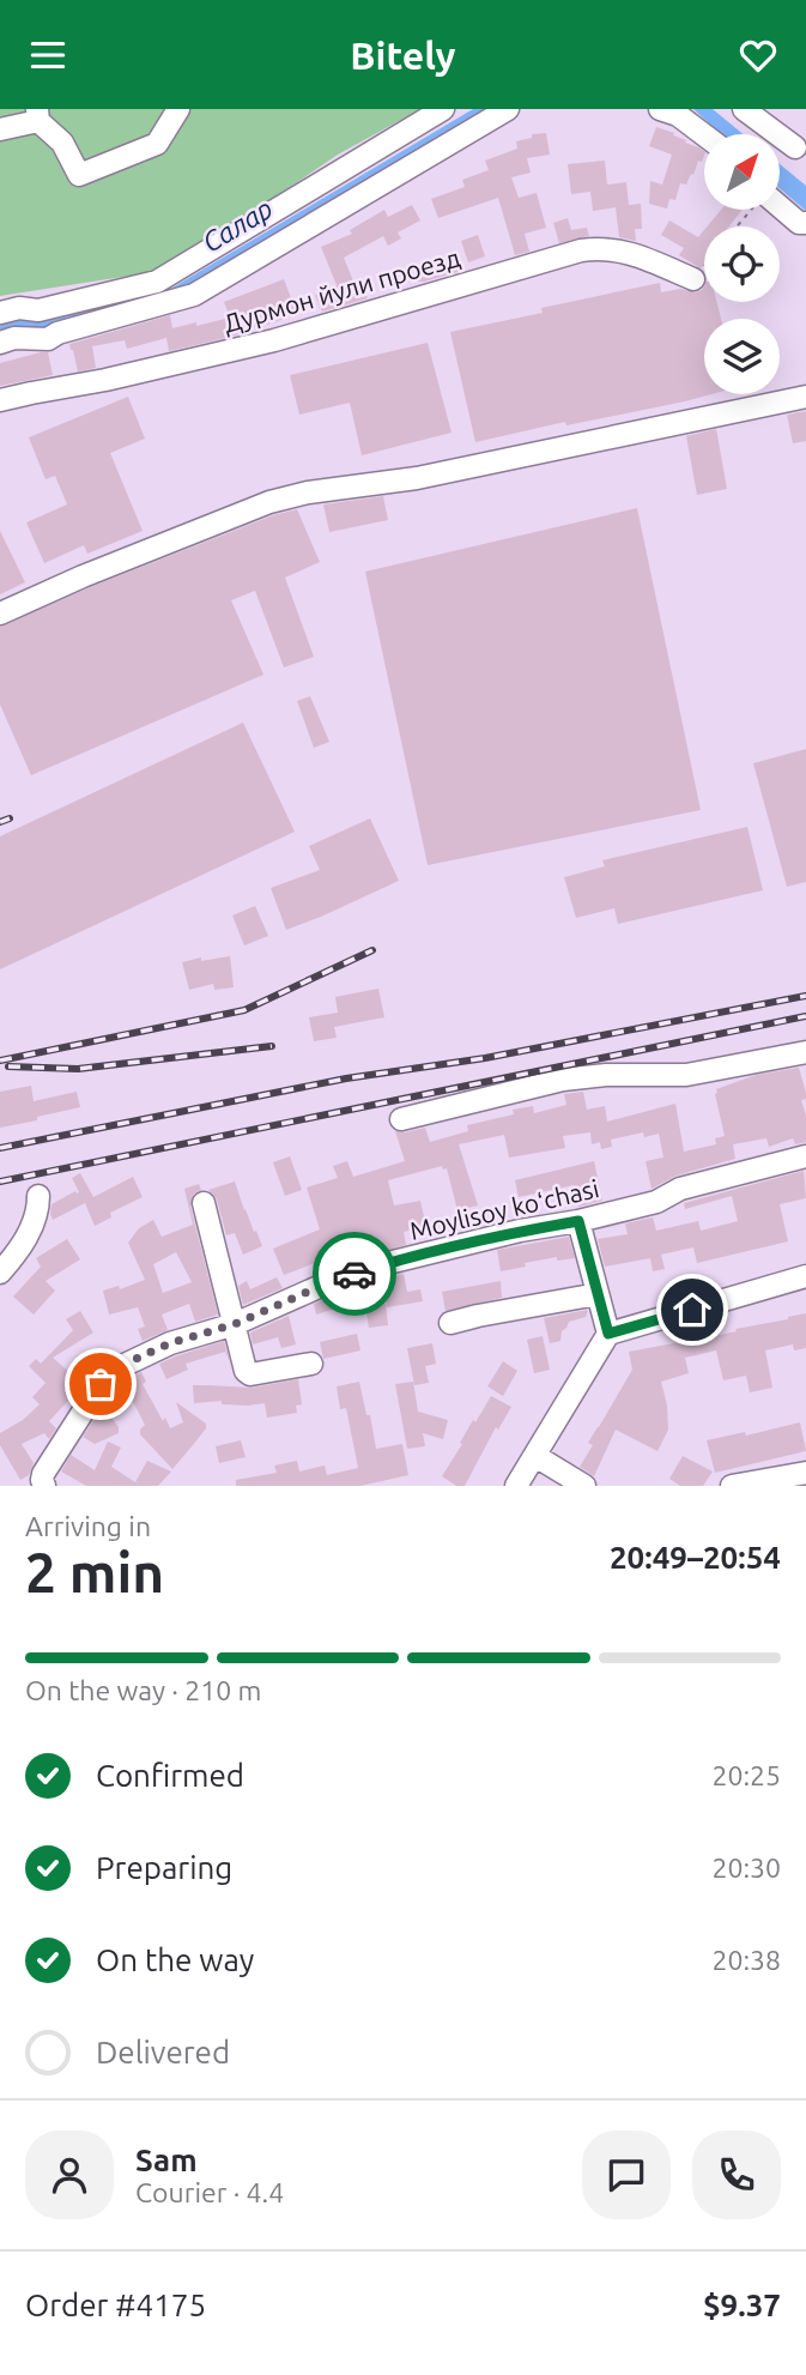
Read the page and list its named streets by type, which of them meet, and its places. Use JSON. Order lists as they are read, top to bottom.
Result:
{
  "streets": {
    "street": ["Дурмон йули проезд", "Moylisoy koʻchasi"]
  },
  "water": ["Салар"],
  "north": "top right",
  "page": {
    "header": "Bitely",
    "heading": ["2 min", "Arriving in", "20:49–20:54"],
    "panel": [
      "Sam",
      "Courier · 4.4",
      "Order #4175",
      "$9.37"
    ],
    "bar": "On the way · 210 m",
    "list": [
      ["Confirmed", "20:25"],
      ["Preparing", "20:30"],
      ["On the way", "20:38"],
      "Delivered"
    ]
  }
}
